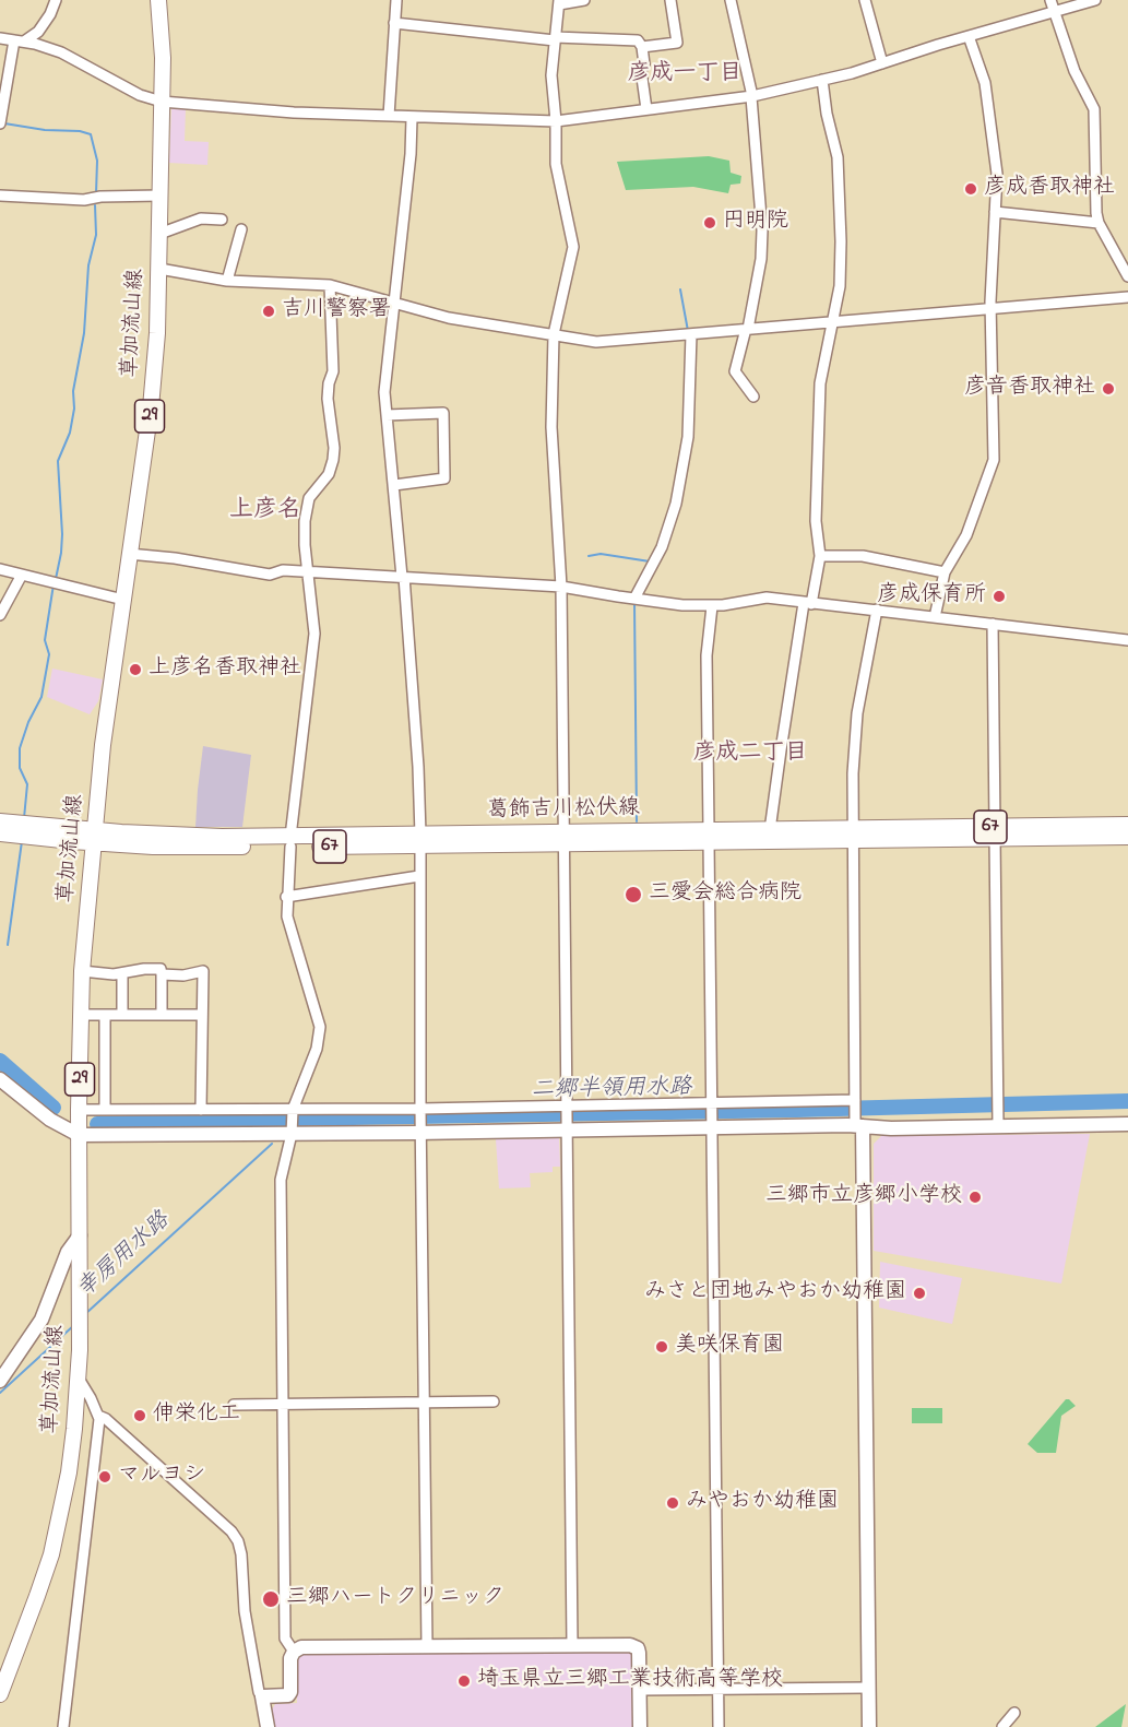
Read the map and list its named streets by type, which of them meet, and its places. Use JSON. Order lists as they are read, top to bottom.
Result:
{
  "streets": {
    "main road": [
      "草加流山線",
      "29",
      "葛飾吉川松伏線",
      "67"
    ]
  },
  "crossings": [
    ["草加流山線", "葛飾吉川松伏線"]
  ],
  "districts": ["彦成一丁目", "上彦名", "彦成二丁目"],
  "water": ["二郷半領用水路", "幸房用水路"],
  "places": [
    "彦成香取神社",
    "円明院",
    "吉川警察署",
    "彦音香取神社",
    "彦成保育所",
    "上彦名香取神社",
    "三愛会総合病院",
    "三郷市立彦郷小学校",
    "みさと団地みやおか幼稚園",
    "美咲保育園",
    "伸栄化工",
    "マルヨシ",
    "みやおか幼稚園",
    "三郷ハートクリニック",
    "埼玉県立三郷工業技術高等学校"
  ]
}
